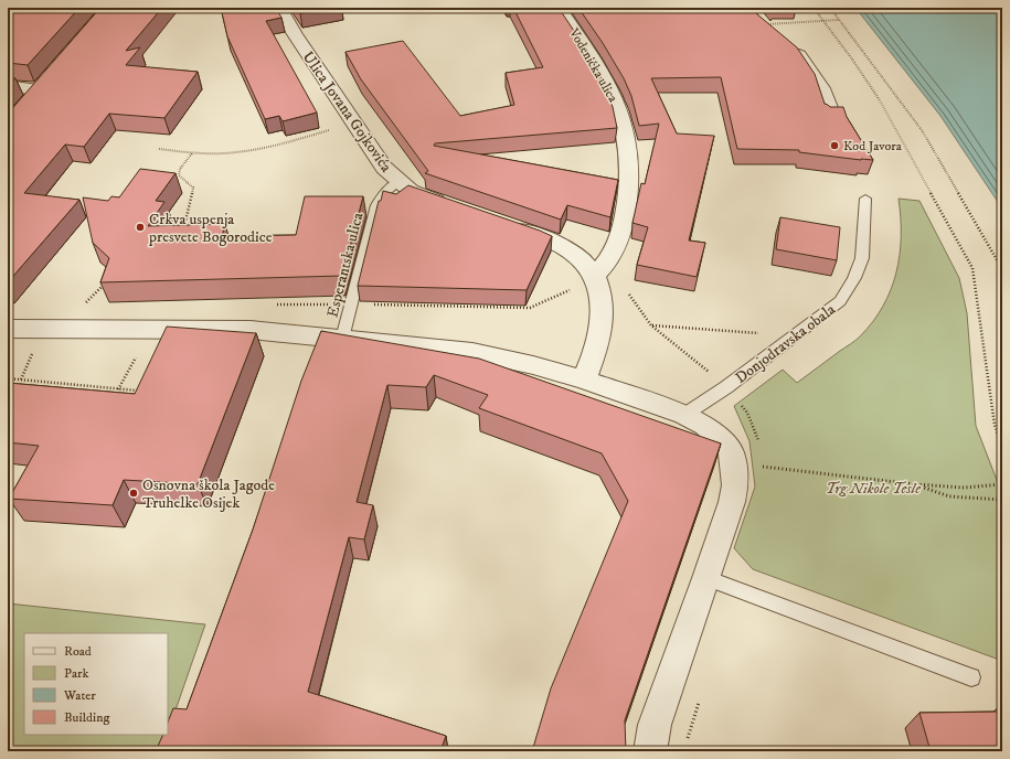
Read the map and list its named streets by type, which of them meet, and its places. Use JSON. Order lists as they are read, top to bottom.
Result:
{
  "streets": {
    "street": ["Vodenička ulica", "Ulica Jovana Gojkovića"],
    "lane": ["Esperantska ulica", "Donjodravska obala"]
  },
  "crossings": [
    ["Ulica Jovana Gojkovića", "Esperantska ulica"]
  ],
  "parks": ["Trg Nikole Tesle"],
  "places": ["Kod Javora", "Crkva uspenja presvete Bogorodice", "Osnovna škola Jagode Truhelke Osijek"],
  "legend": [
    "Road",
    "Park",
    "Water",
    "Building"
  ]
}
